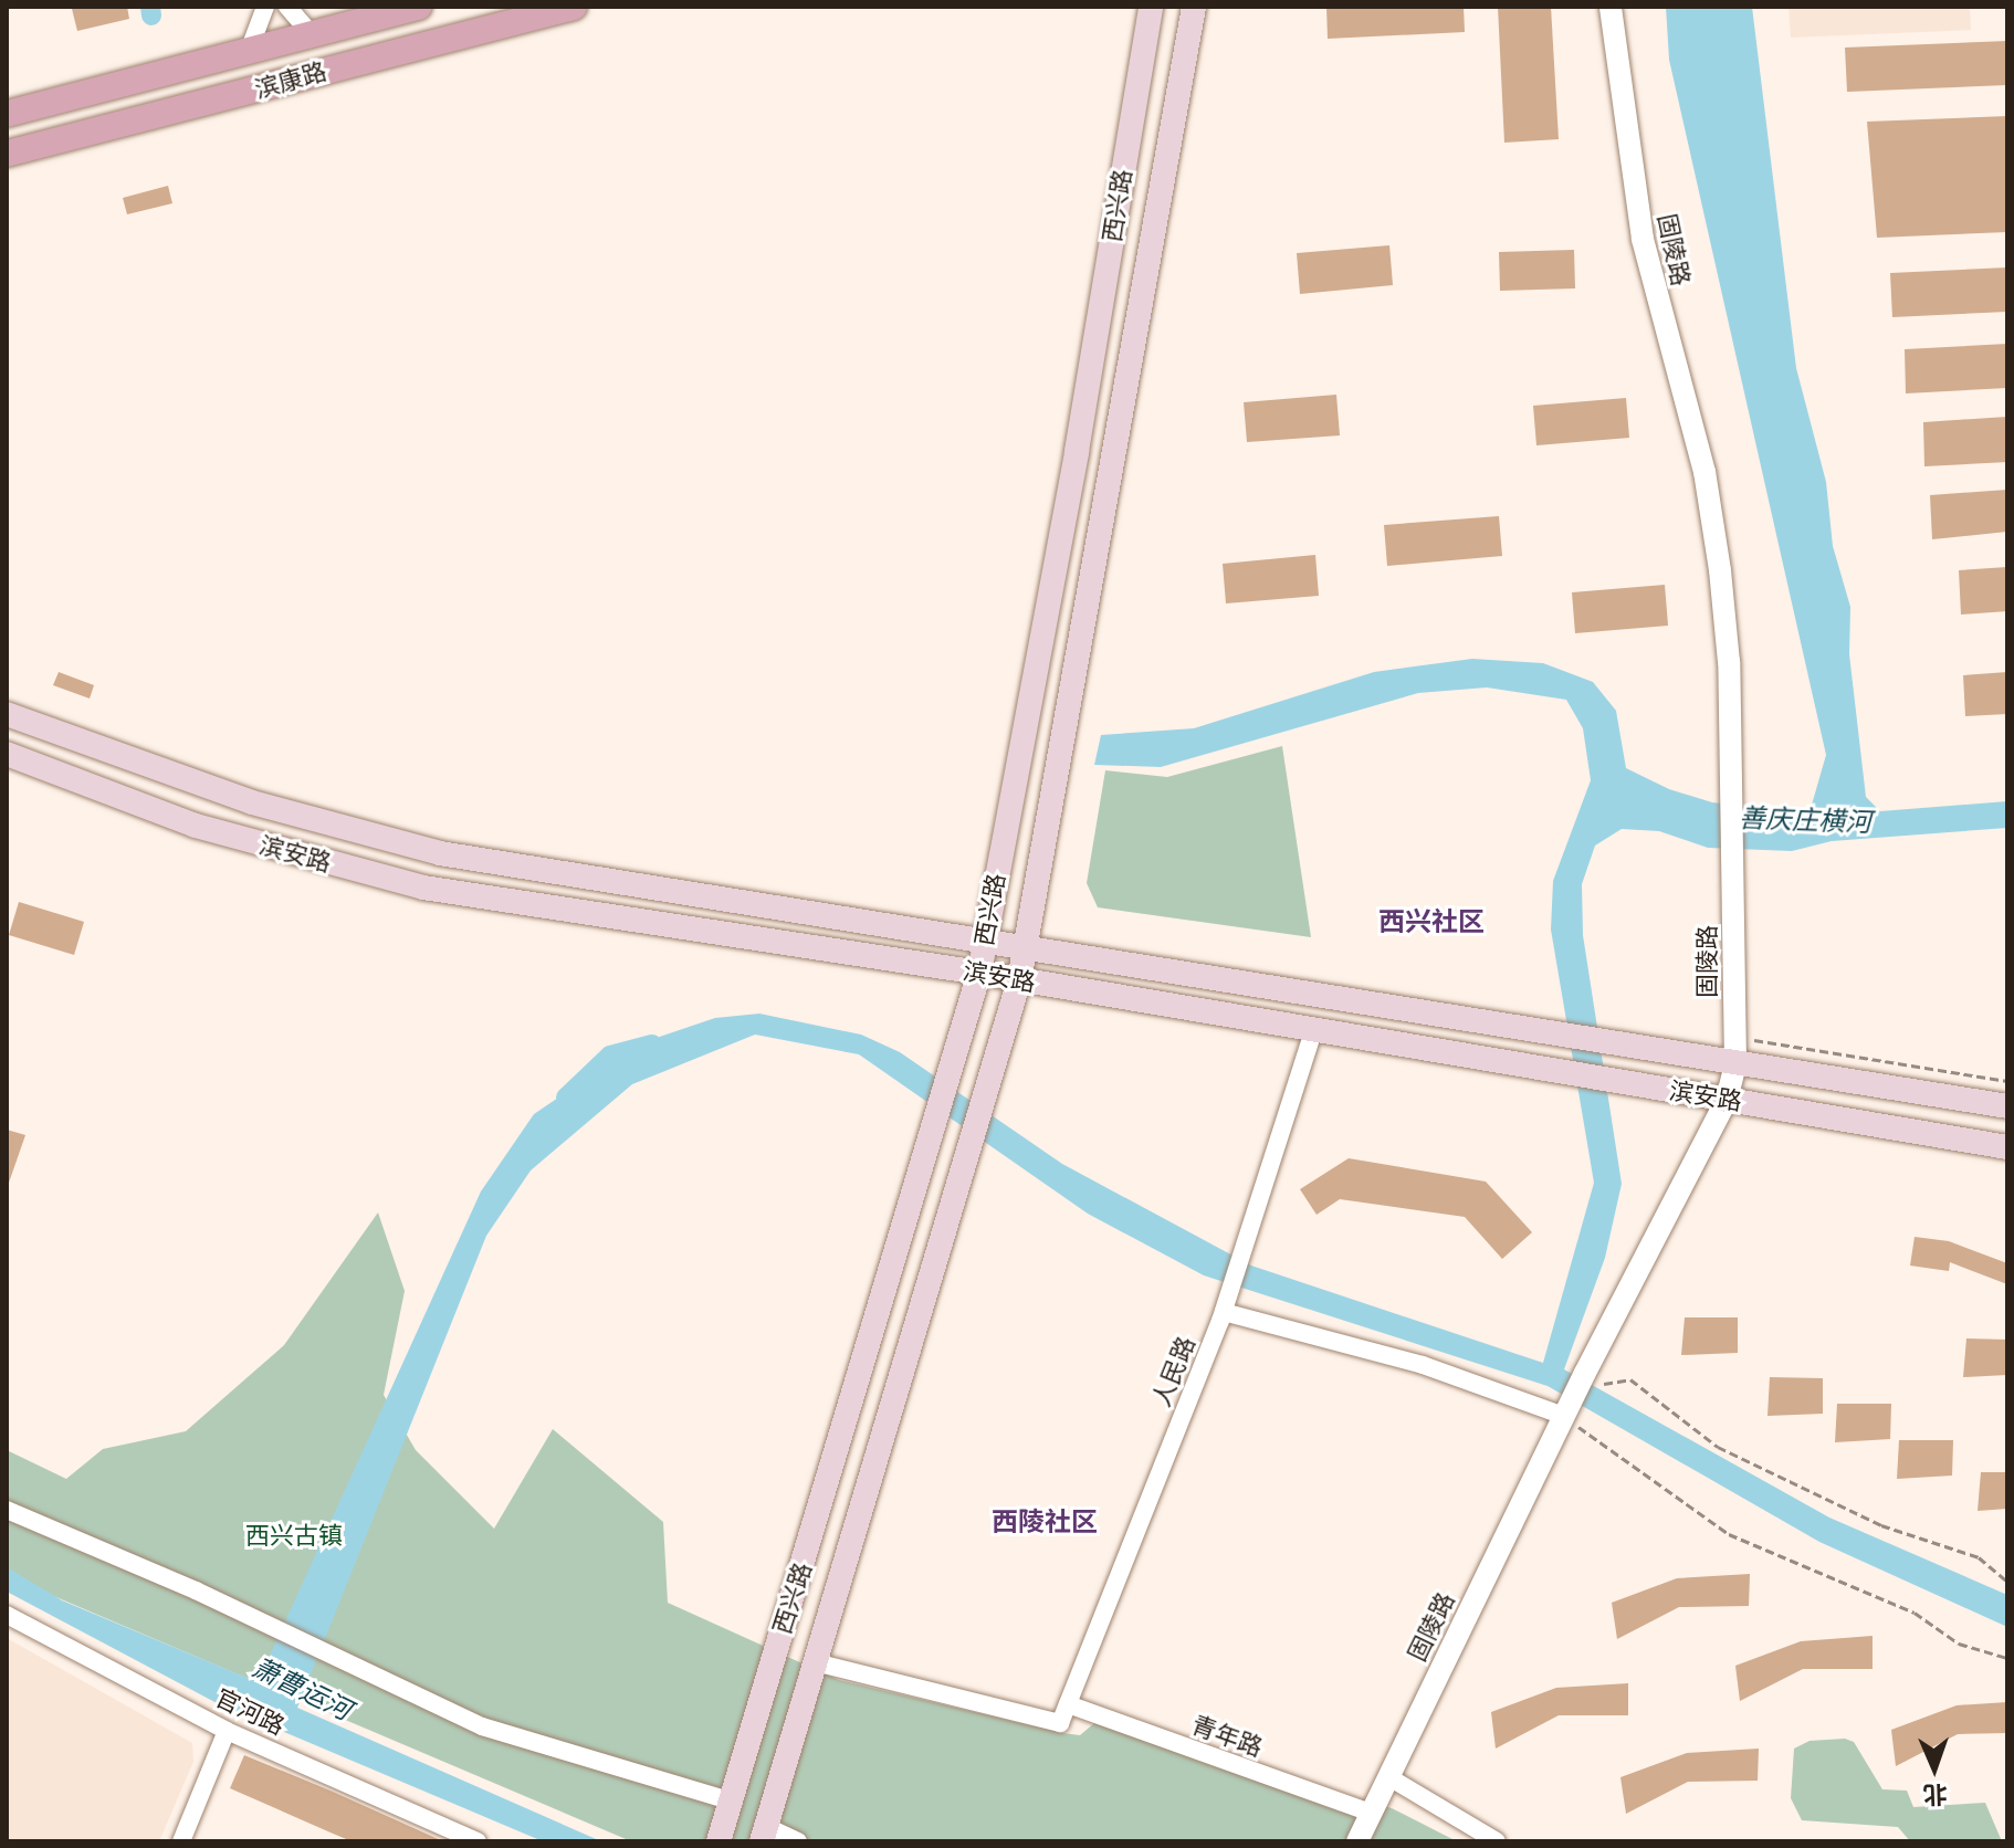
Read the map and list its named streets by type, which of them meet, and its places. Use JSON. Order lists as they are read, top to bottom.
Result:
{
  "streets": {
    "main road": ["滨康路", "西兴路", "滨安路"],
    "street": [
      "固陵路",
      "人民路",
      "官河路",
      "青年路"
    ]
  },
  "crossings": [
    ["西兴路", "滨安路"],
    ["西兴路", "人民路"],
    ["固陵路", "滨安路"],
    ["固陵路", "青年路"],
    ["滨安路", "人民路"],
    ["人民路", "青年路"]
  ],
  "districts": ["西兴社区", "西陵社区"],
  "water": ["善庆庄横河", "萧曹运河"],
  "parks": ["西兴古镇"],
  "north": "bottom"
}
